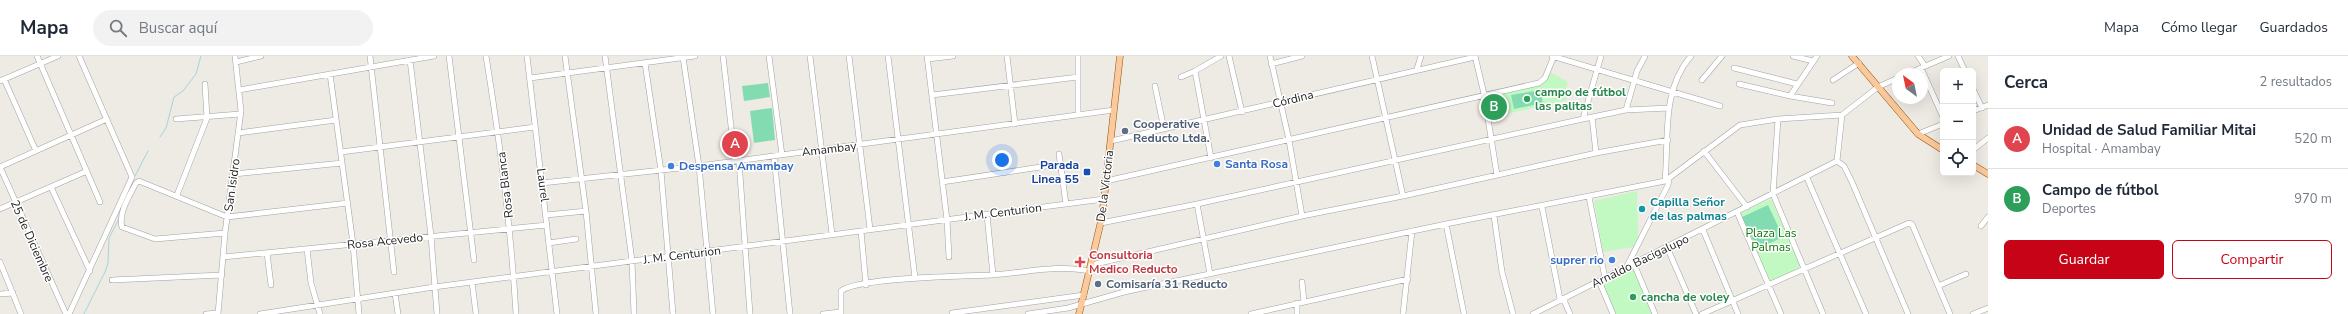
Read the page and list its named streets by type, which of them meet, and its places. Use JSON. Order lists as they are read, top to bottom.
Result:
{
  "streets": {
    "main road": ["De la Victoria"],
    "street": [
      "Córdina",
      "Amambay",
      "San Isidro",
      "Rosa Blanca",
      "Laurel",
      "J. M. Centurion",
      "25 de Diciembre",
      "Rosa Acevedo",
      "Arnaldo Bacigalupo"
    ]
  },
  "crossings": [
    ["Córdina", "De la Victoria"],
    ["Amambay", "Laurel"],
    ["Amambay", "De la Victoria"],
    ["San Isidro", "Rosa Acevedo"],
    ["Rosa Blanca", "J. M. Centurion"],
    ["Rosa Blanca", "Rosa Acevedo"],
    ["Laurel", "J. M. Centurion"],
    ["Laurel", "Rosa Acevedo"],
    ["De la Victoria", "J. M. Centurion"]
  ],
  "parks": ["Plaza Las Palmas"],
  "places": {
    "other": [
      "campo de fútbol las palitas",
      "Cooperative Reducto Ltda.",
      "Santa Rosa",
      "Despensa Amambay",
      "Capilla Señor de las palmas",
      "suprer rio",
      "Comisaría 31 Reducto",
      "cancha de voley"
    ],
    "transit": ["Parada Linea 55"],
    "health": ["Consultoria Medico Reducto"]
  },
  "north": "top left",
  "page": {
    "header": "Mapa",
    "search": "Buscar aquí",
    "nav": ["Mapa", "Cómo llegar", "Guardados"],
    "heading": ["Cerca", "2 resultados"],
    "map_buttons": ["+", "−"],
    "pins": ["B", "A"],
    "list": [
      {
        "mark": "A",
        "name": "Unidad de Salud Familiar Mitai",
        "note": "Hospital · Amambay",
        "value": "520 m"
      },
      {
        "mark": "B",
        "name": "Campo de fútbol",
        "note": "Deportes",
        "value": "970 m"
      }
    ],
    "buttons": ["Guardar", "Compartir"]
  }
}
